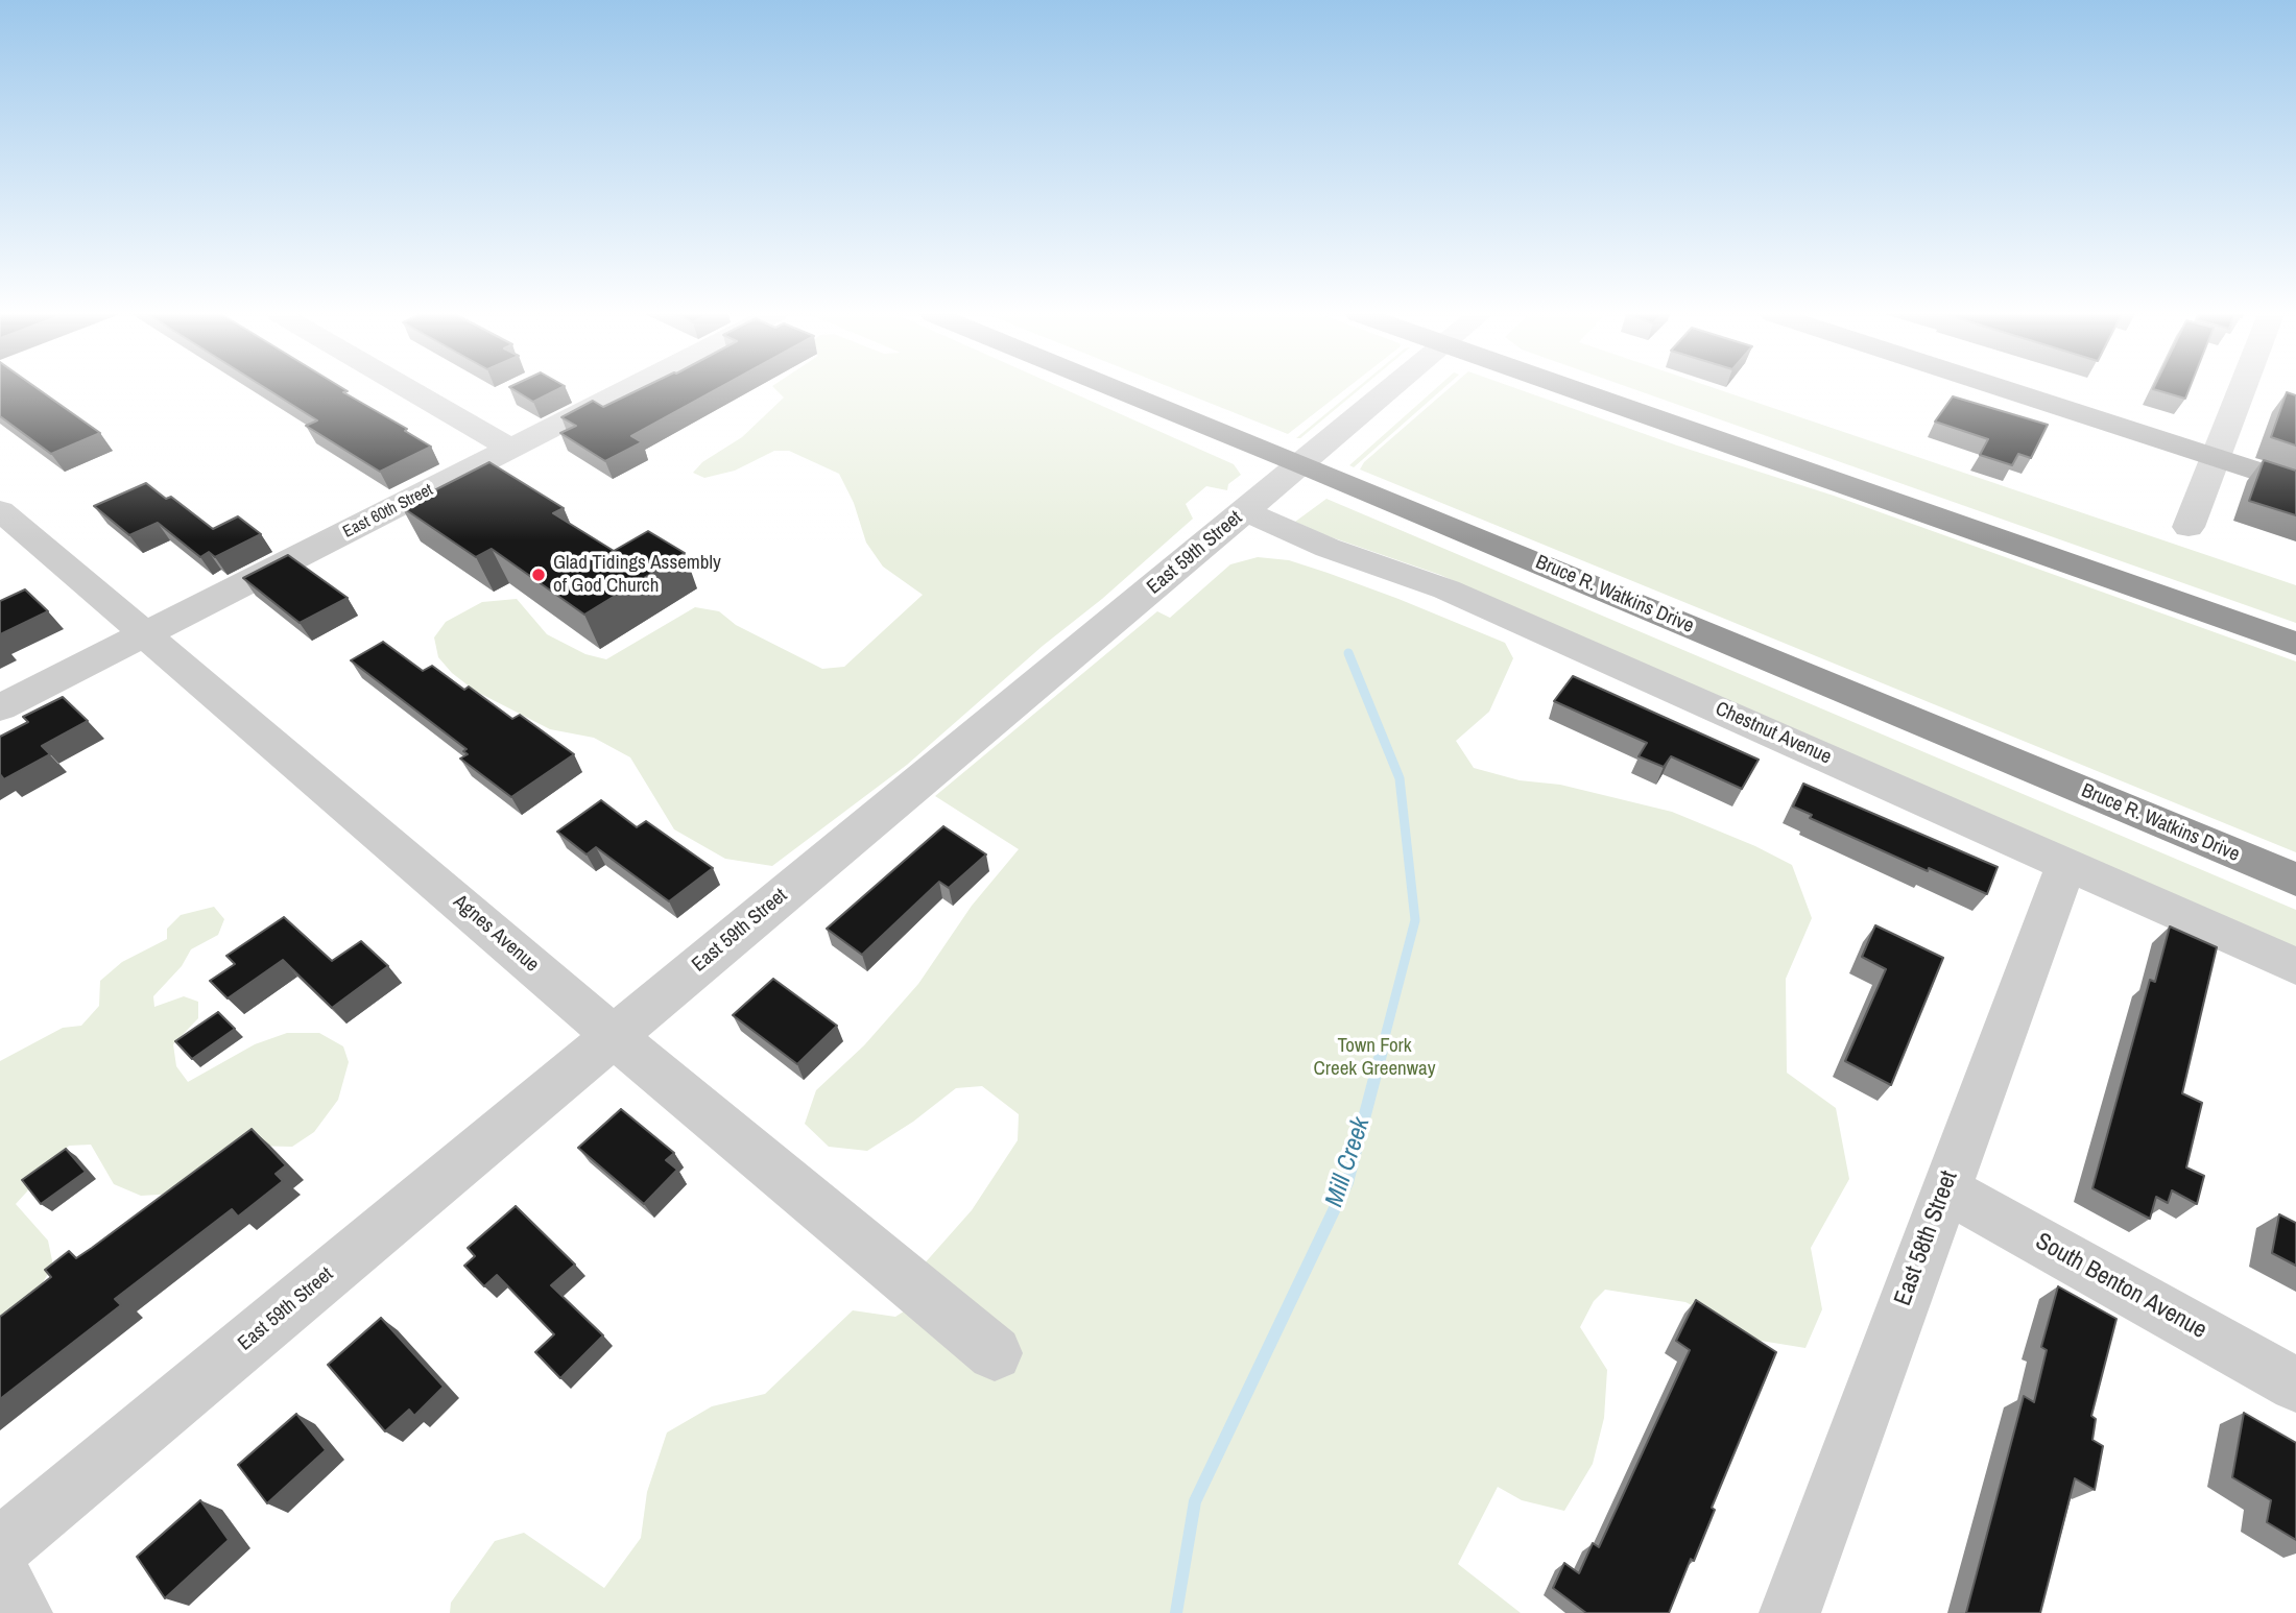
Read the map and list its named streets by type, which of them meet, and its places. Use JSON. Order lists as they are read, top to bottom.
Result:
{
  "streets": {
    "highway": ["Bruce R. Watkins Drive"],
    "street": [
      "East 60th Street",
      "East 59th Street",
      "Chestnut Avenue",
      "Agnes Avenue",
      "East 58th Street",
      "South Benton Avenue"
    ]
  },
  "crossings": [
    ["East 60th Street", "Agnes Avenue"],
    ["East 59th Street", "Bruce R. Watkins Drive"],
    ["East 59th Street", "Chestnut Avenue"],
    ["East 59th Street", "Agnes Avenue"],
    ["Chestnut Avenue", "East 58th Street"],
    ["East 58th Street", "South Benton Avenue"]
  ],
  "water": ["Mill Creek"],
  "parks": ["Town Fork Creek Greenway"],
  "places": ["Glad Tidings Assembly of God Church"]
}
